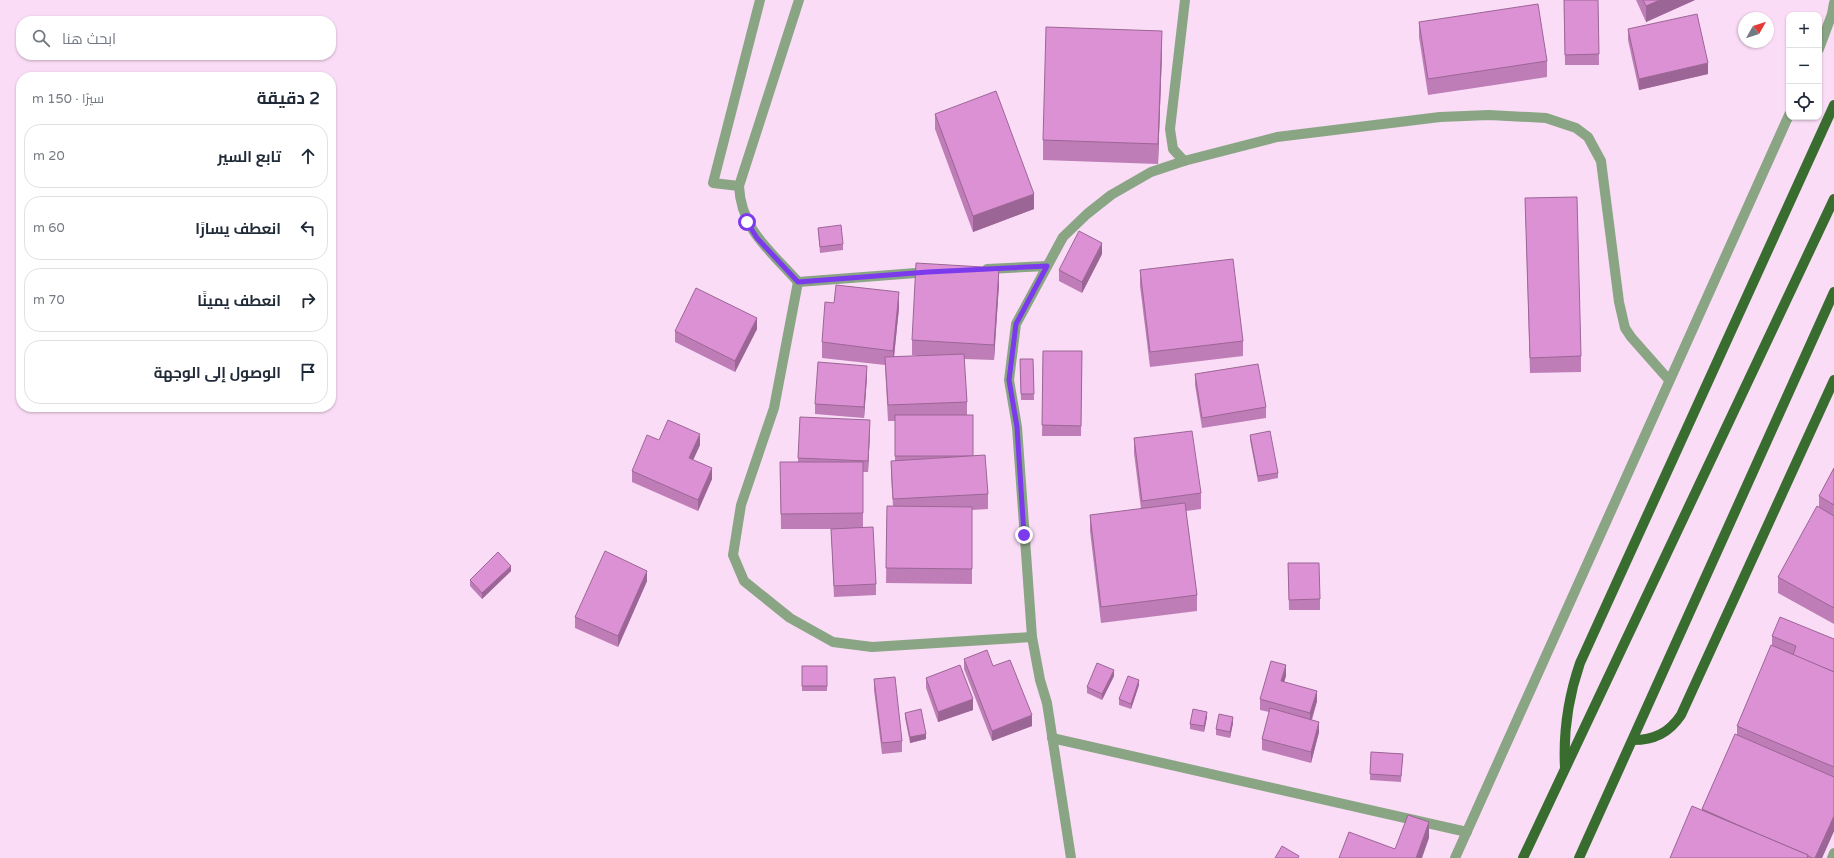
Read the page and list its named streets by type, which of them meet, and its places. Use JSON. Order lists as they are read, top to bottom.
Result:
{
  "north": "top right",
  "page": {
    "map_buttons": ["+", "−"],
    "search": "ابحث هنا",
    "heading": ["2 دقيقة", "سيرًا · 150 m"],
    "list": [
      ["تابع السير", "20 m"],
      ["انعطف يسارًا", "60 m"],
      ["انعطف يمينًا", "70 m"],
      "الوصول إلى الوجهة"
    ]
  }
}
